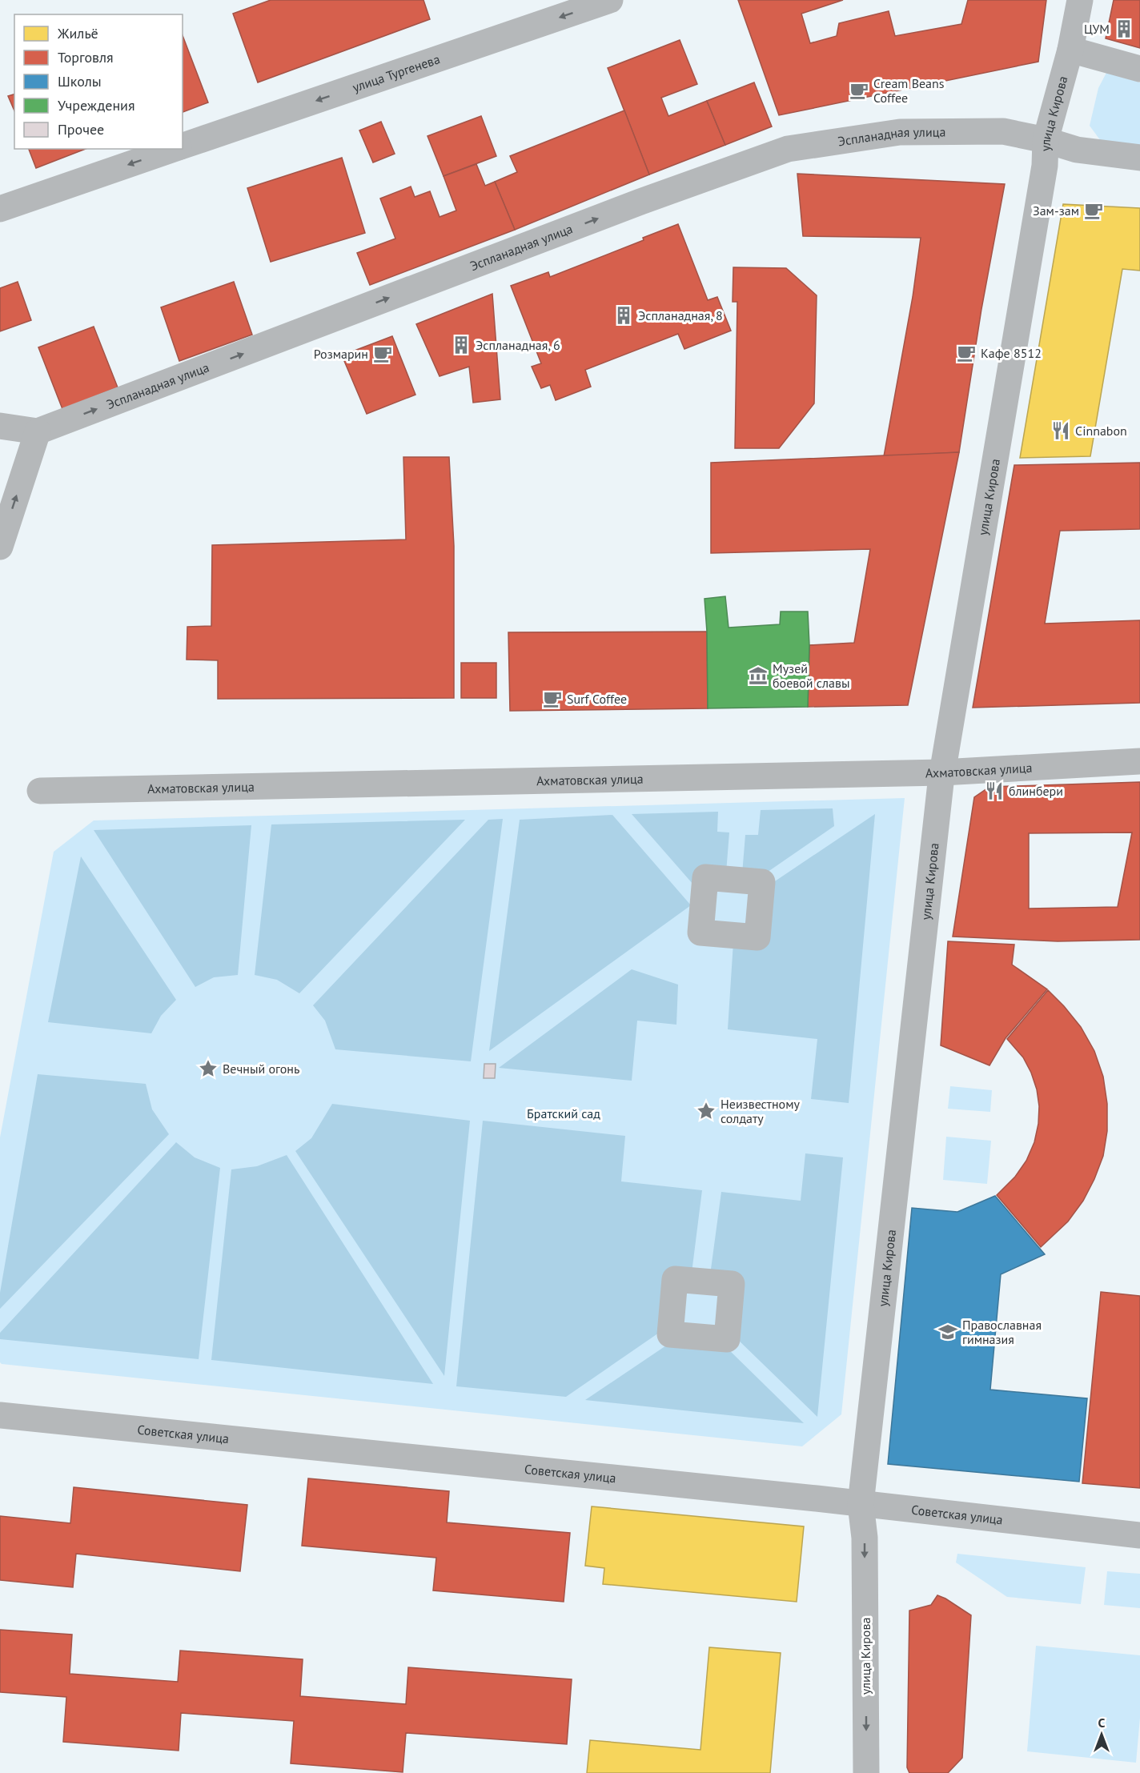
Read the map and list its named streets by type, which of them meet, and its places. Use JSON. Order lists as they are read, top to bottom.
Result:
{
  "streets": {
    "street": [
      "улица Тургенева",
      "улица Кирова",
      "Эспланадная улица",
      "Ахматовская улица",
      "Советская улица"
    ]
  },
  "crossings": [
    ["улица Кирова", "Эспланадная улица"],
    ["улица Кирова", "Ахматовская улица"],
    ["улица Кирова", "Советская улица"]
  ],
  "one_way": ["улица Тургенева", "Эспланадная улица"],
  "parks": ["Братский сад"],
  "places": {
    "building": ["ЦУМ", "Эспланадная, 8", "Эспланадная, 6"],
    "cafe": [
      "Cream Beans Coffee",
      "Зам-зам",
      "Кафе 8512",
      "Розмарин",
      "Surf Coffee"
    ],
    "restaurant": ["Cinnabon", "блинбери"],
    "museum": ["Музей боевой славы"],
    "place": ["Вечный огонь", "Неизвестному солдату"],
    "school or university": ["Православная гимназия"]
  },
  "legend": [
    "Жильё",
    "Торговля",
    "Школы",
    "Учреждения",
    "Прочее"
  ],
  "north": "top"
}
